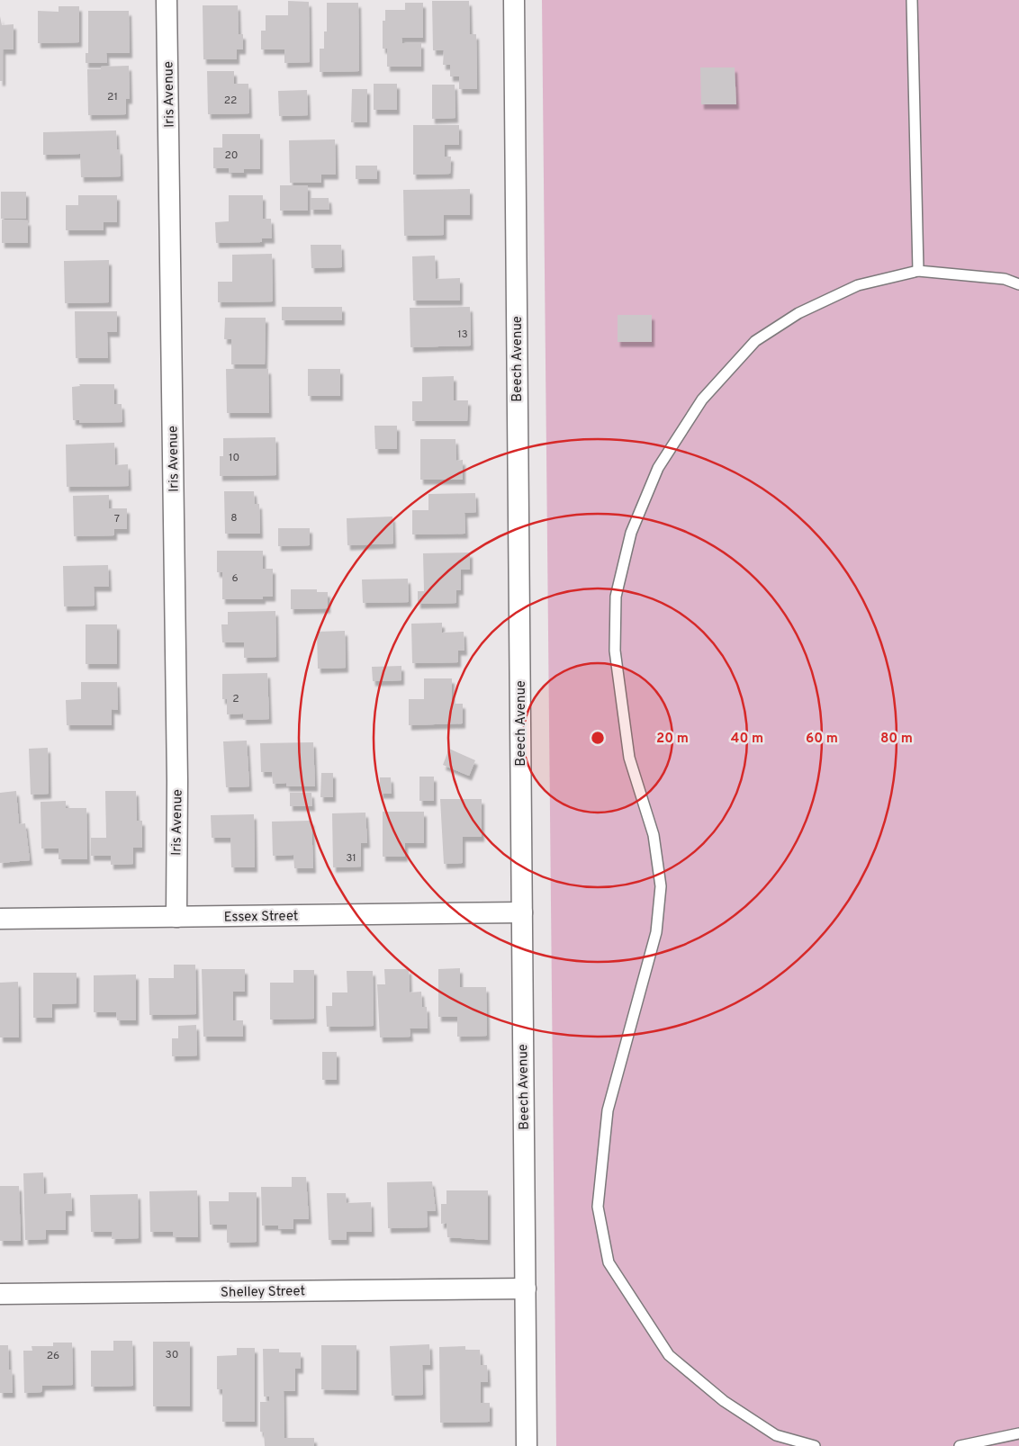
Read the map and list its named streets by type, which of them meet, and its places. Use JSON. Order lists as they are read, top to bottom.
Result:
{
  "streets": {
    "street": [
      "Iris Avenue",
      "Beech Avenue",
      "Essex Street",
      "Shelley Street"
    ]
  },
  "crossings": [
    ["Iris Avenue", "Essex Street"],
    ["Beech Avenue", "Essex Street"],
    ["Beech Avenue", "Shelley Street"]
  ],
  "house_numbers": [
    "21",
    "22",
    "20",
    "13",
    "10",
    "8",
    "7",
    "6",
    "2",
    "31",
    "30",
    "26"
  ],
  "rings": [
    "20 m",
    "40 m",
    "60 m",
    "80 m"
  ]
}
